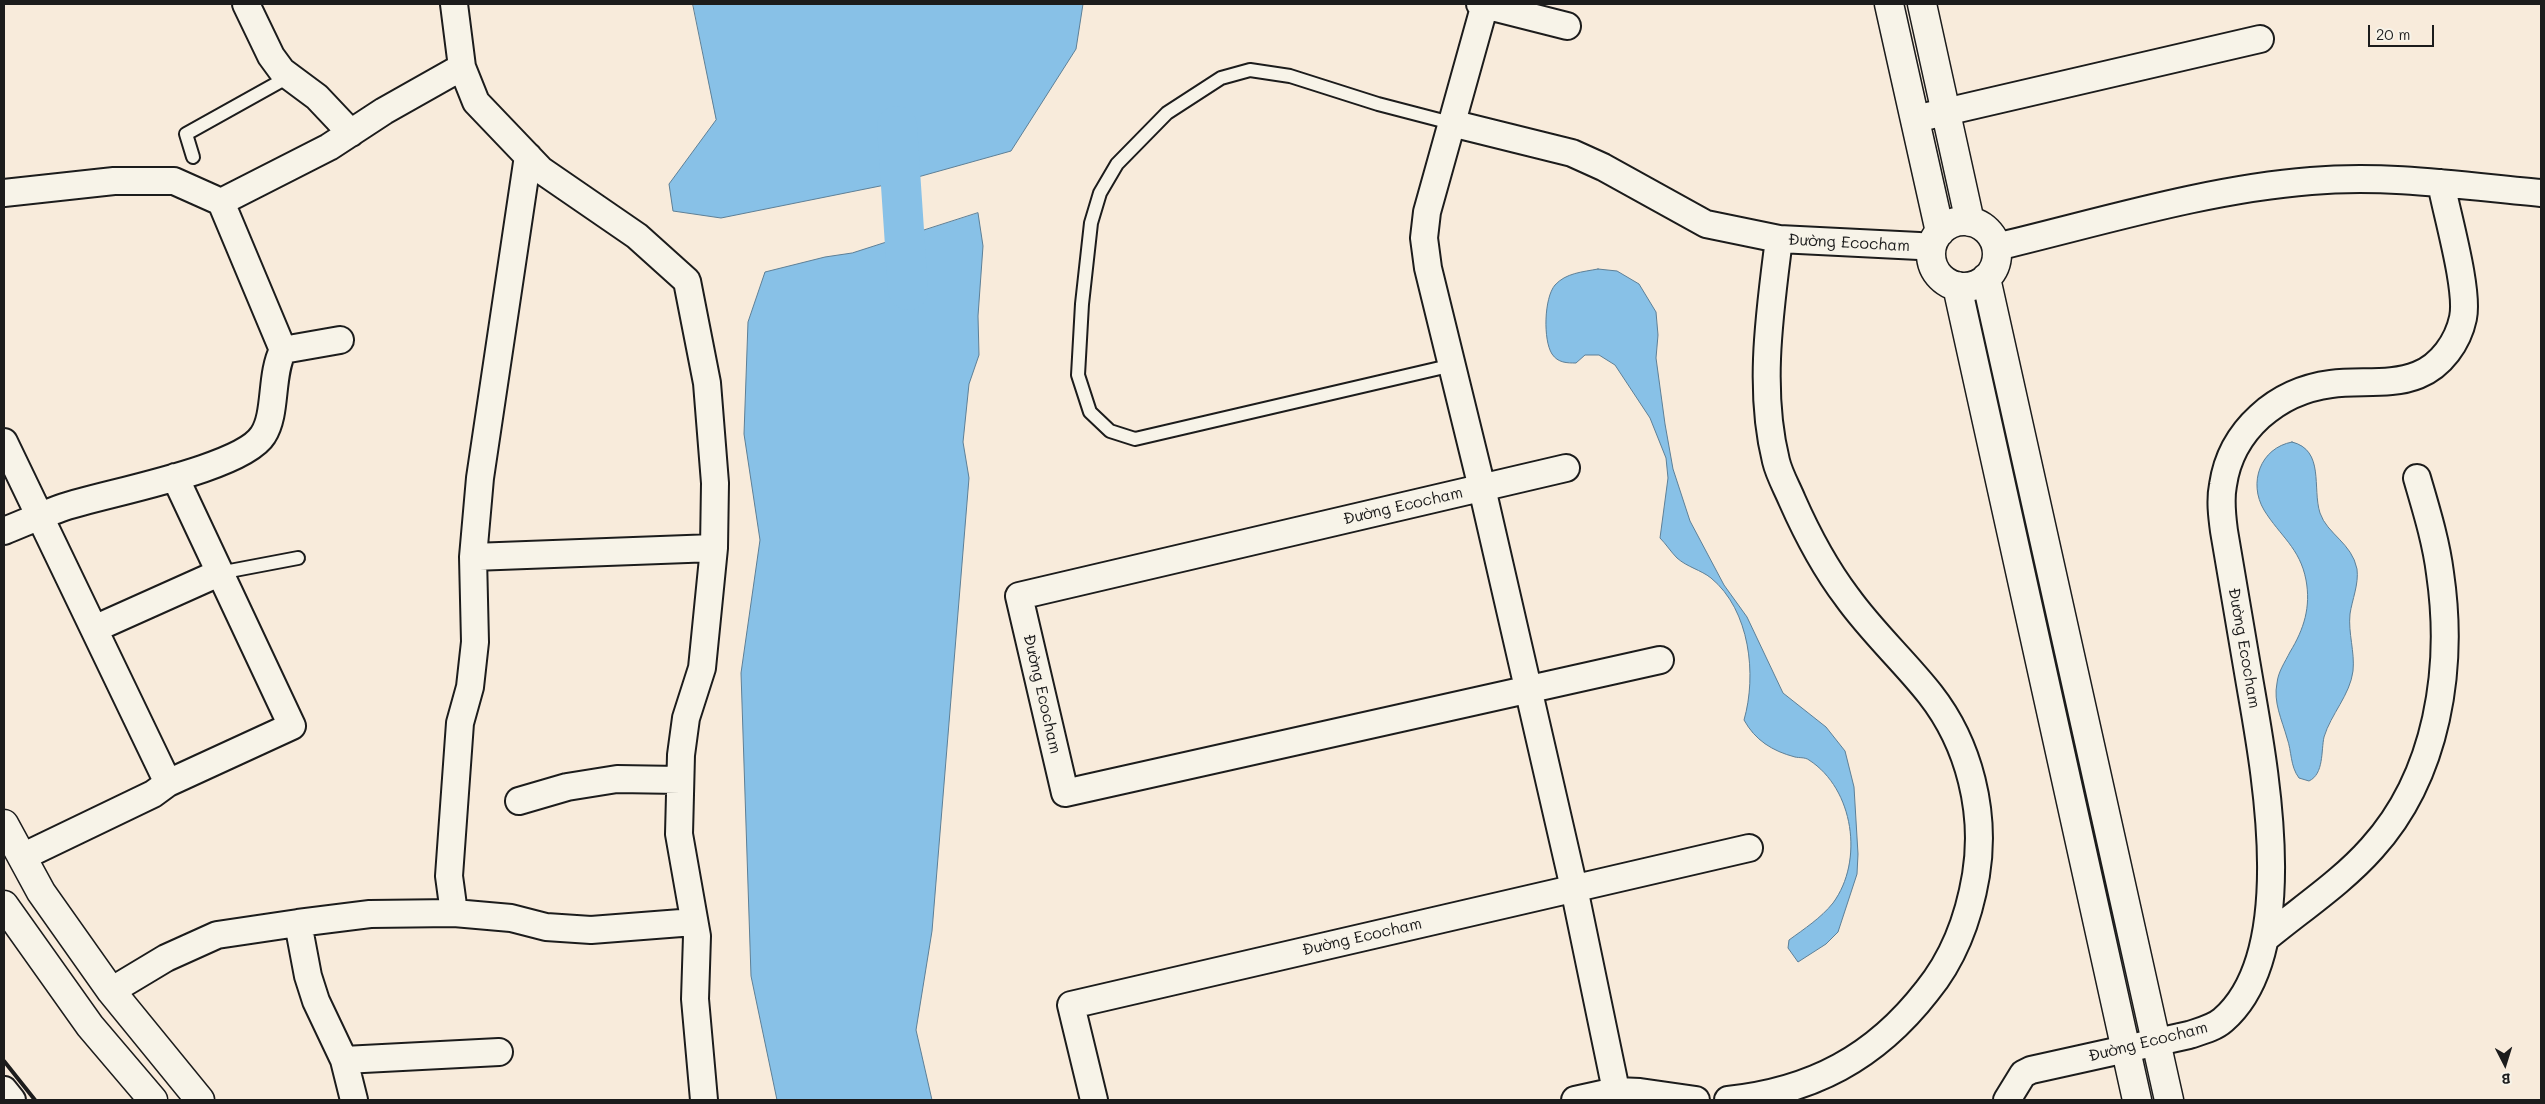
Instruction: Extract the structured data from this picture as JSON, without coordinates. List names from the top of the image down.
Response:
{
  "streets": {
    "street": ["Đường Ecocham"]
  },
  "scale_bar": "20 m",
  "north": "bottom"
}
